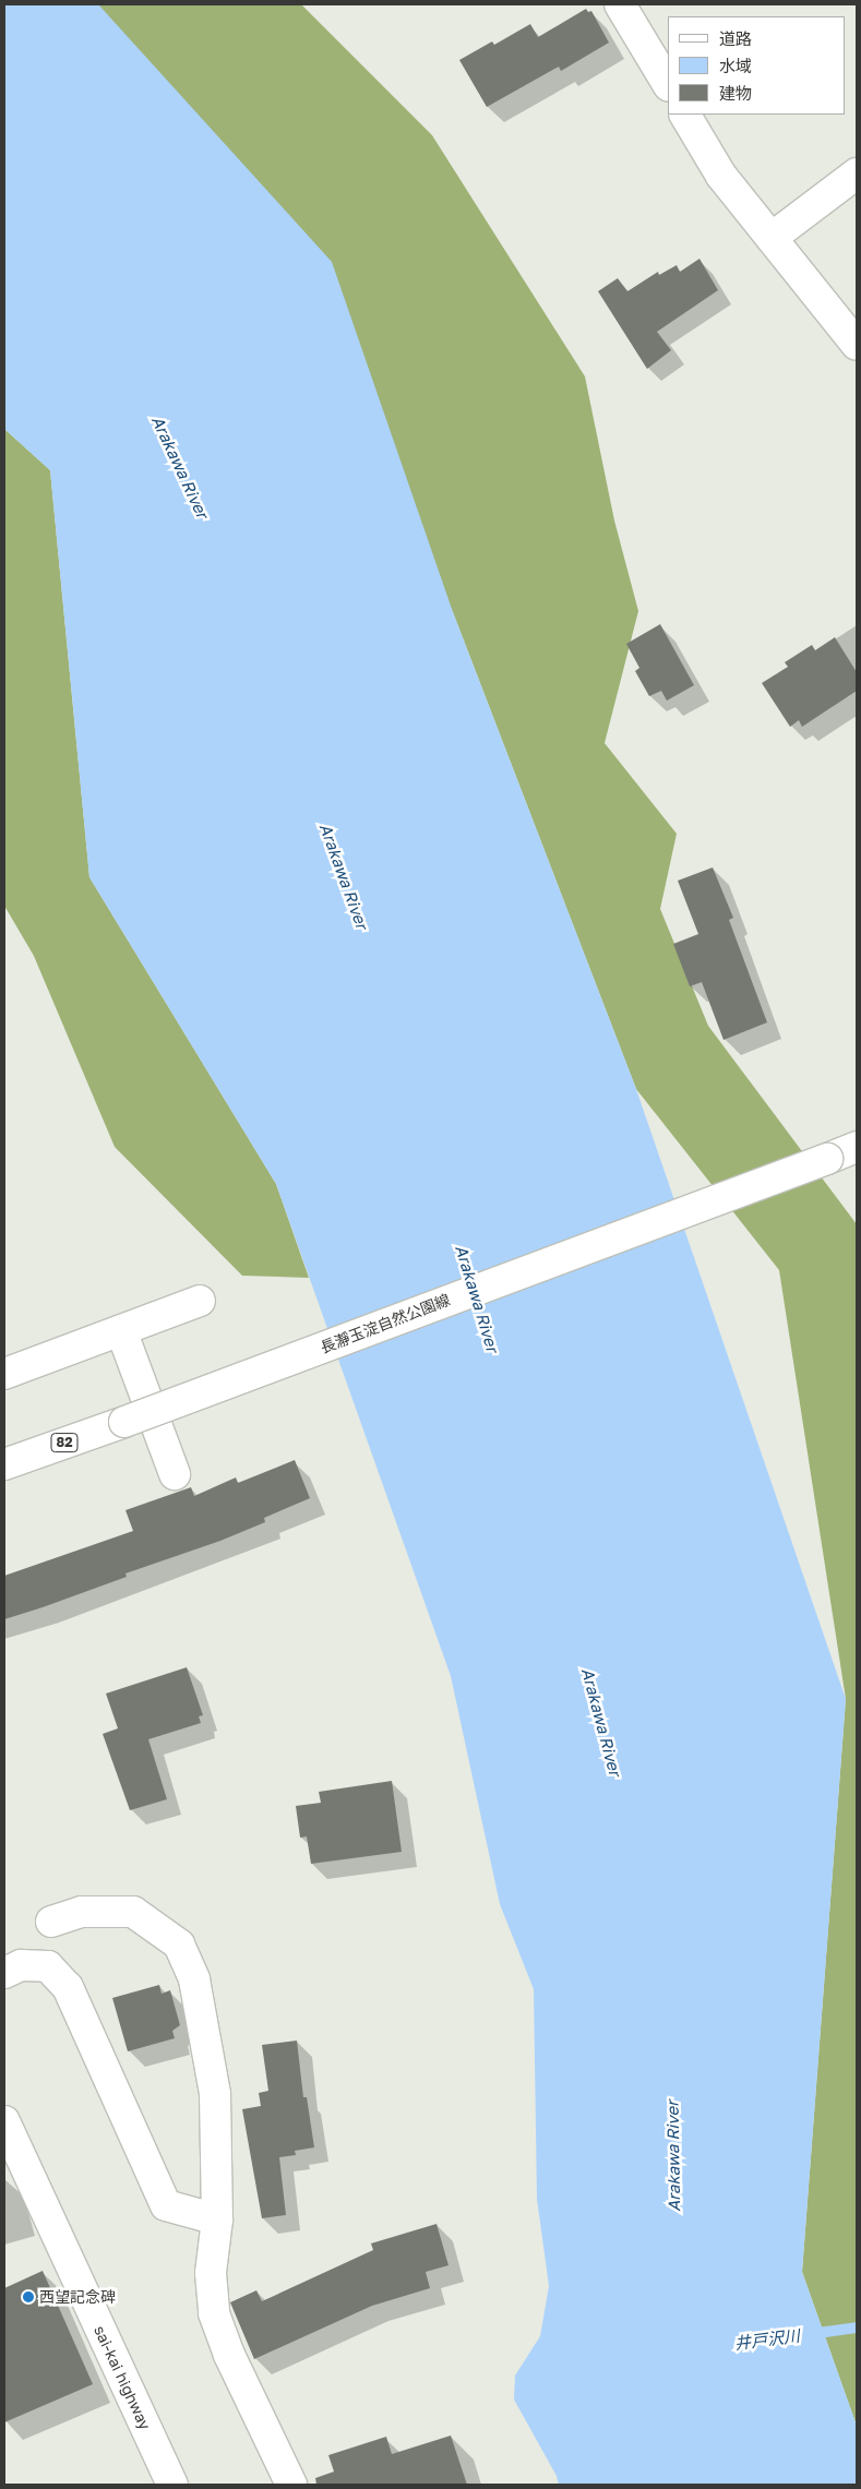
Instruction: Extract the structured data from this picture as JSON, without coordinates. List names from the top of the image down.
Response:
{
  "streets": {
    "main road": ["長瀞玉淀自然公園線", "82", "sai-kai highway"]
  },
  "water": ["Arakawa River", "井戸沢川"],
  "places": ["西望記念碑"],
  "legend": ["道路", "水域", "建物"]
}
